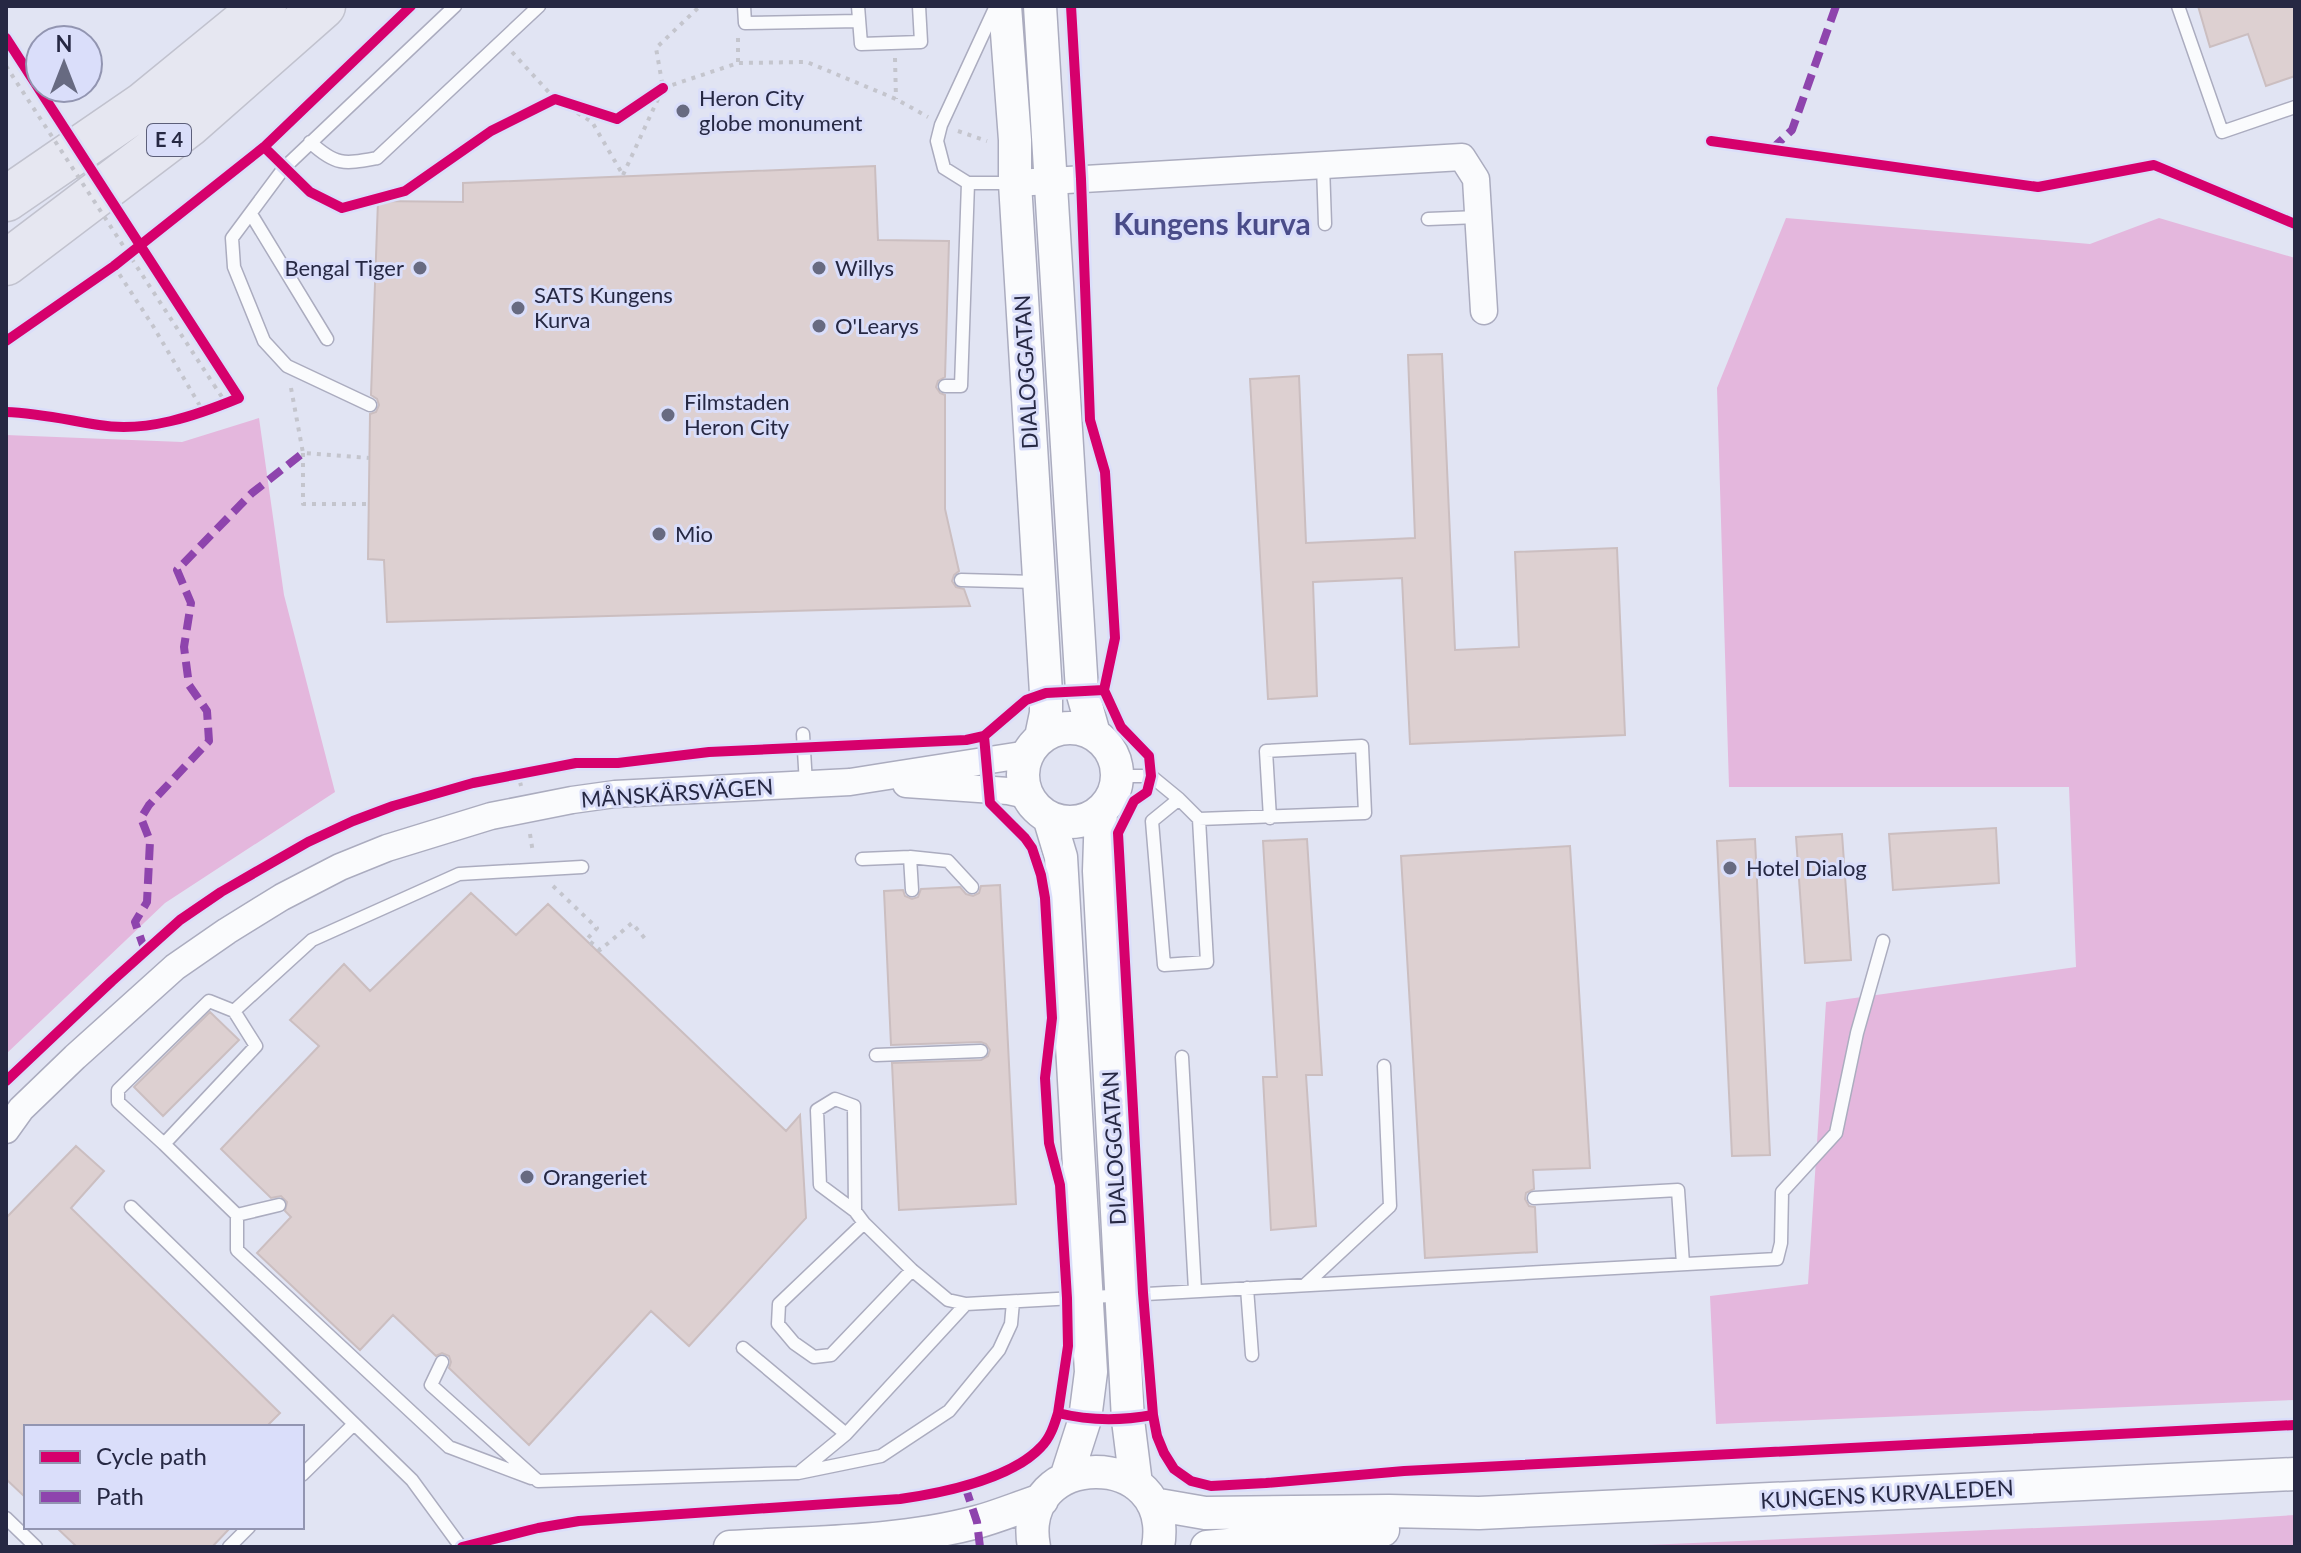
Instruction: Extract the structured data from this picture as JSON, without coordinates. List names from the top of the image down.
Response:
{
  "streets": {
    "highway": ["E 4"],
    "street": ["DIALOGGATAN", "MÅNSKÄRSVÄGEN", "KUNGENS KURVALEDEN"]
  },
  "crossings": [
    ["DIALOGGATAN", "MÅNSKÄRSVÄGEN"],
    ["DIALOGGATAN", "KUNGENS KURVALEDEN"]
  ],
  "districts": ["Kungens kurva"],
  "places": [
    "Heron City globe monument",
    "Bengal Tiger",
    "Willys",
    "SATS Kungens Kurva",
    "O'Learys",
    "Filmstaden Heron City",
    "Mio",
    "Hotel Dialog",
    "Orangeriet"
  ],
  "legend": ["Cycle path", "Path"],
  "north": "top"
}
